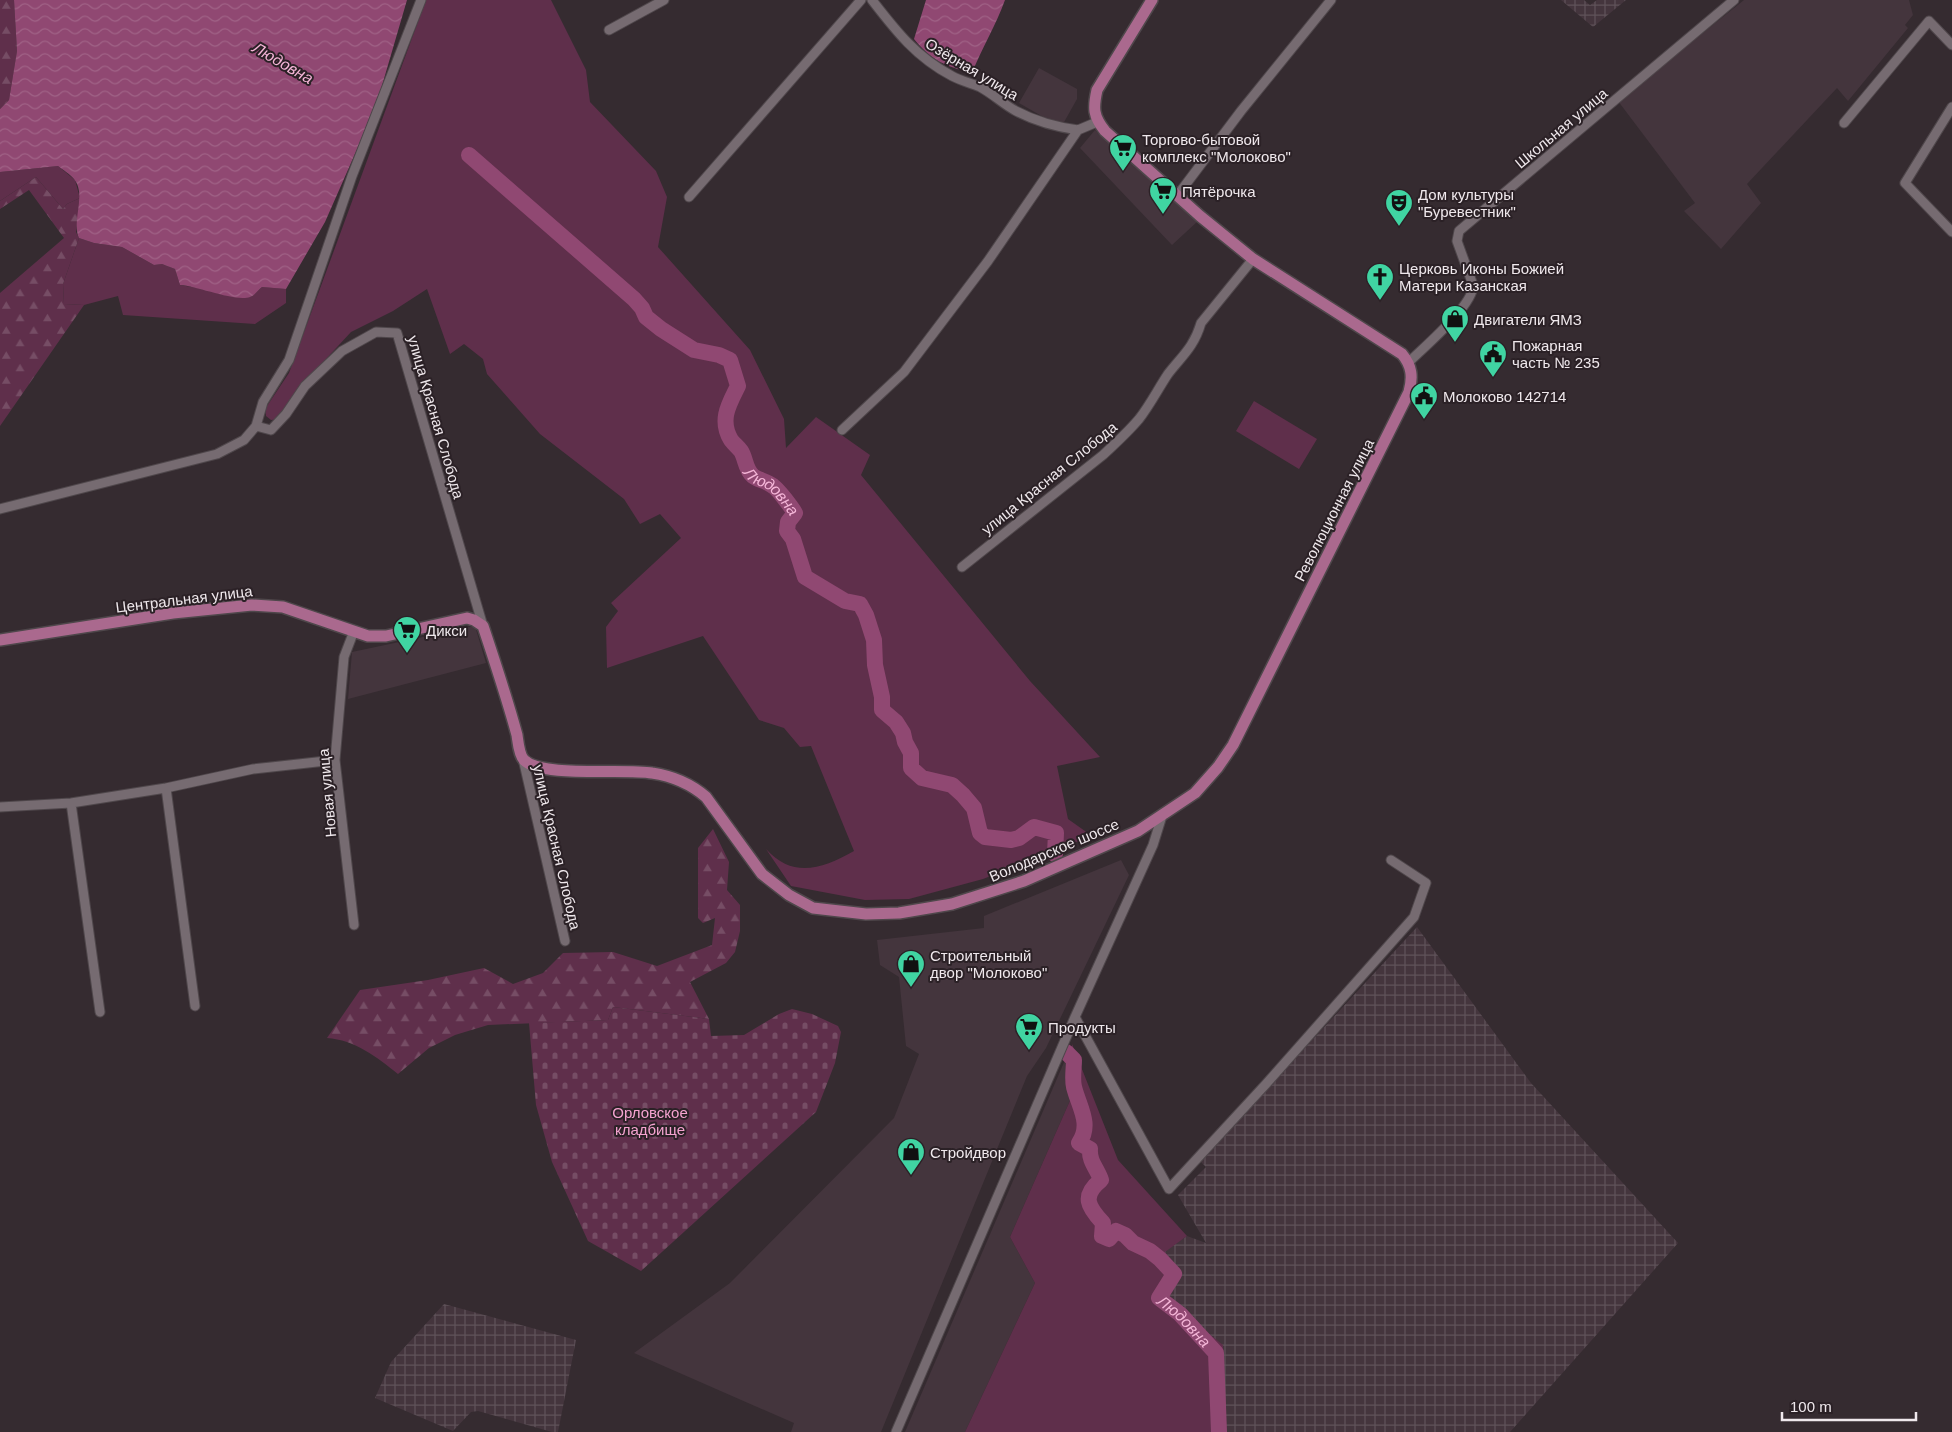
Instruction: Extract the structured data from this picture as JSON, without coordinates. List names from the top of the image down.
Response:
{
  "streets": {
    "main road": ["Революционная улица", "Центральная улица", "Володарское шоссе"],
    "street": [
      "Озёрная улица",
      "Школьная улица",
      "улица Красная Слобода",
      "Новая улица"
    ]
  },
  "crossings": [
    ["Школьная улица", "Революционная улица"],
    ["улица Красная Слобода", "Центральная улица"],
    ["улица Красная Слобода", "Володарское шоссе"],
    ["Революционная улица", "Володарское шоссе"],
    ["Центральная улица", "Новая улица"]
  ],
  "water": ["Людовна"],
  "parks": ["Орловское кладбище"],
  "places": {
    "supermarket": [
      "Торгово-бытовой комплекс \"Молоково\"",
      "Пятёрочка",
      "Дикси",
      "Продукты"
    ],
    "theatre": ["Дом культуры \"Буревестник\""],
    "church": ["Церковь Иконы Божией Матери Казанская"],
    "shop": ["Двигатели ЯМЗ", "Строительный двор \"Молоково\"", "Стройдвор"],
    "public building": ["Пожарная часть № 235", "Молоково 142714"]
  },
  "scale_bar": "100 m"
}
